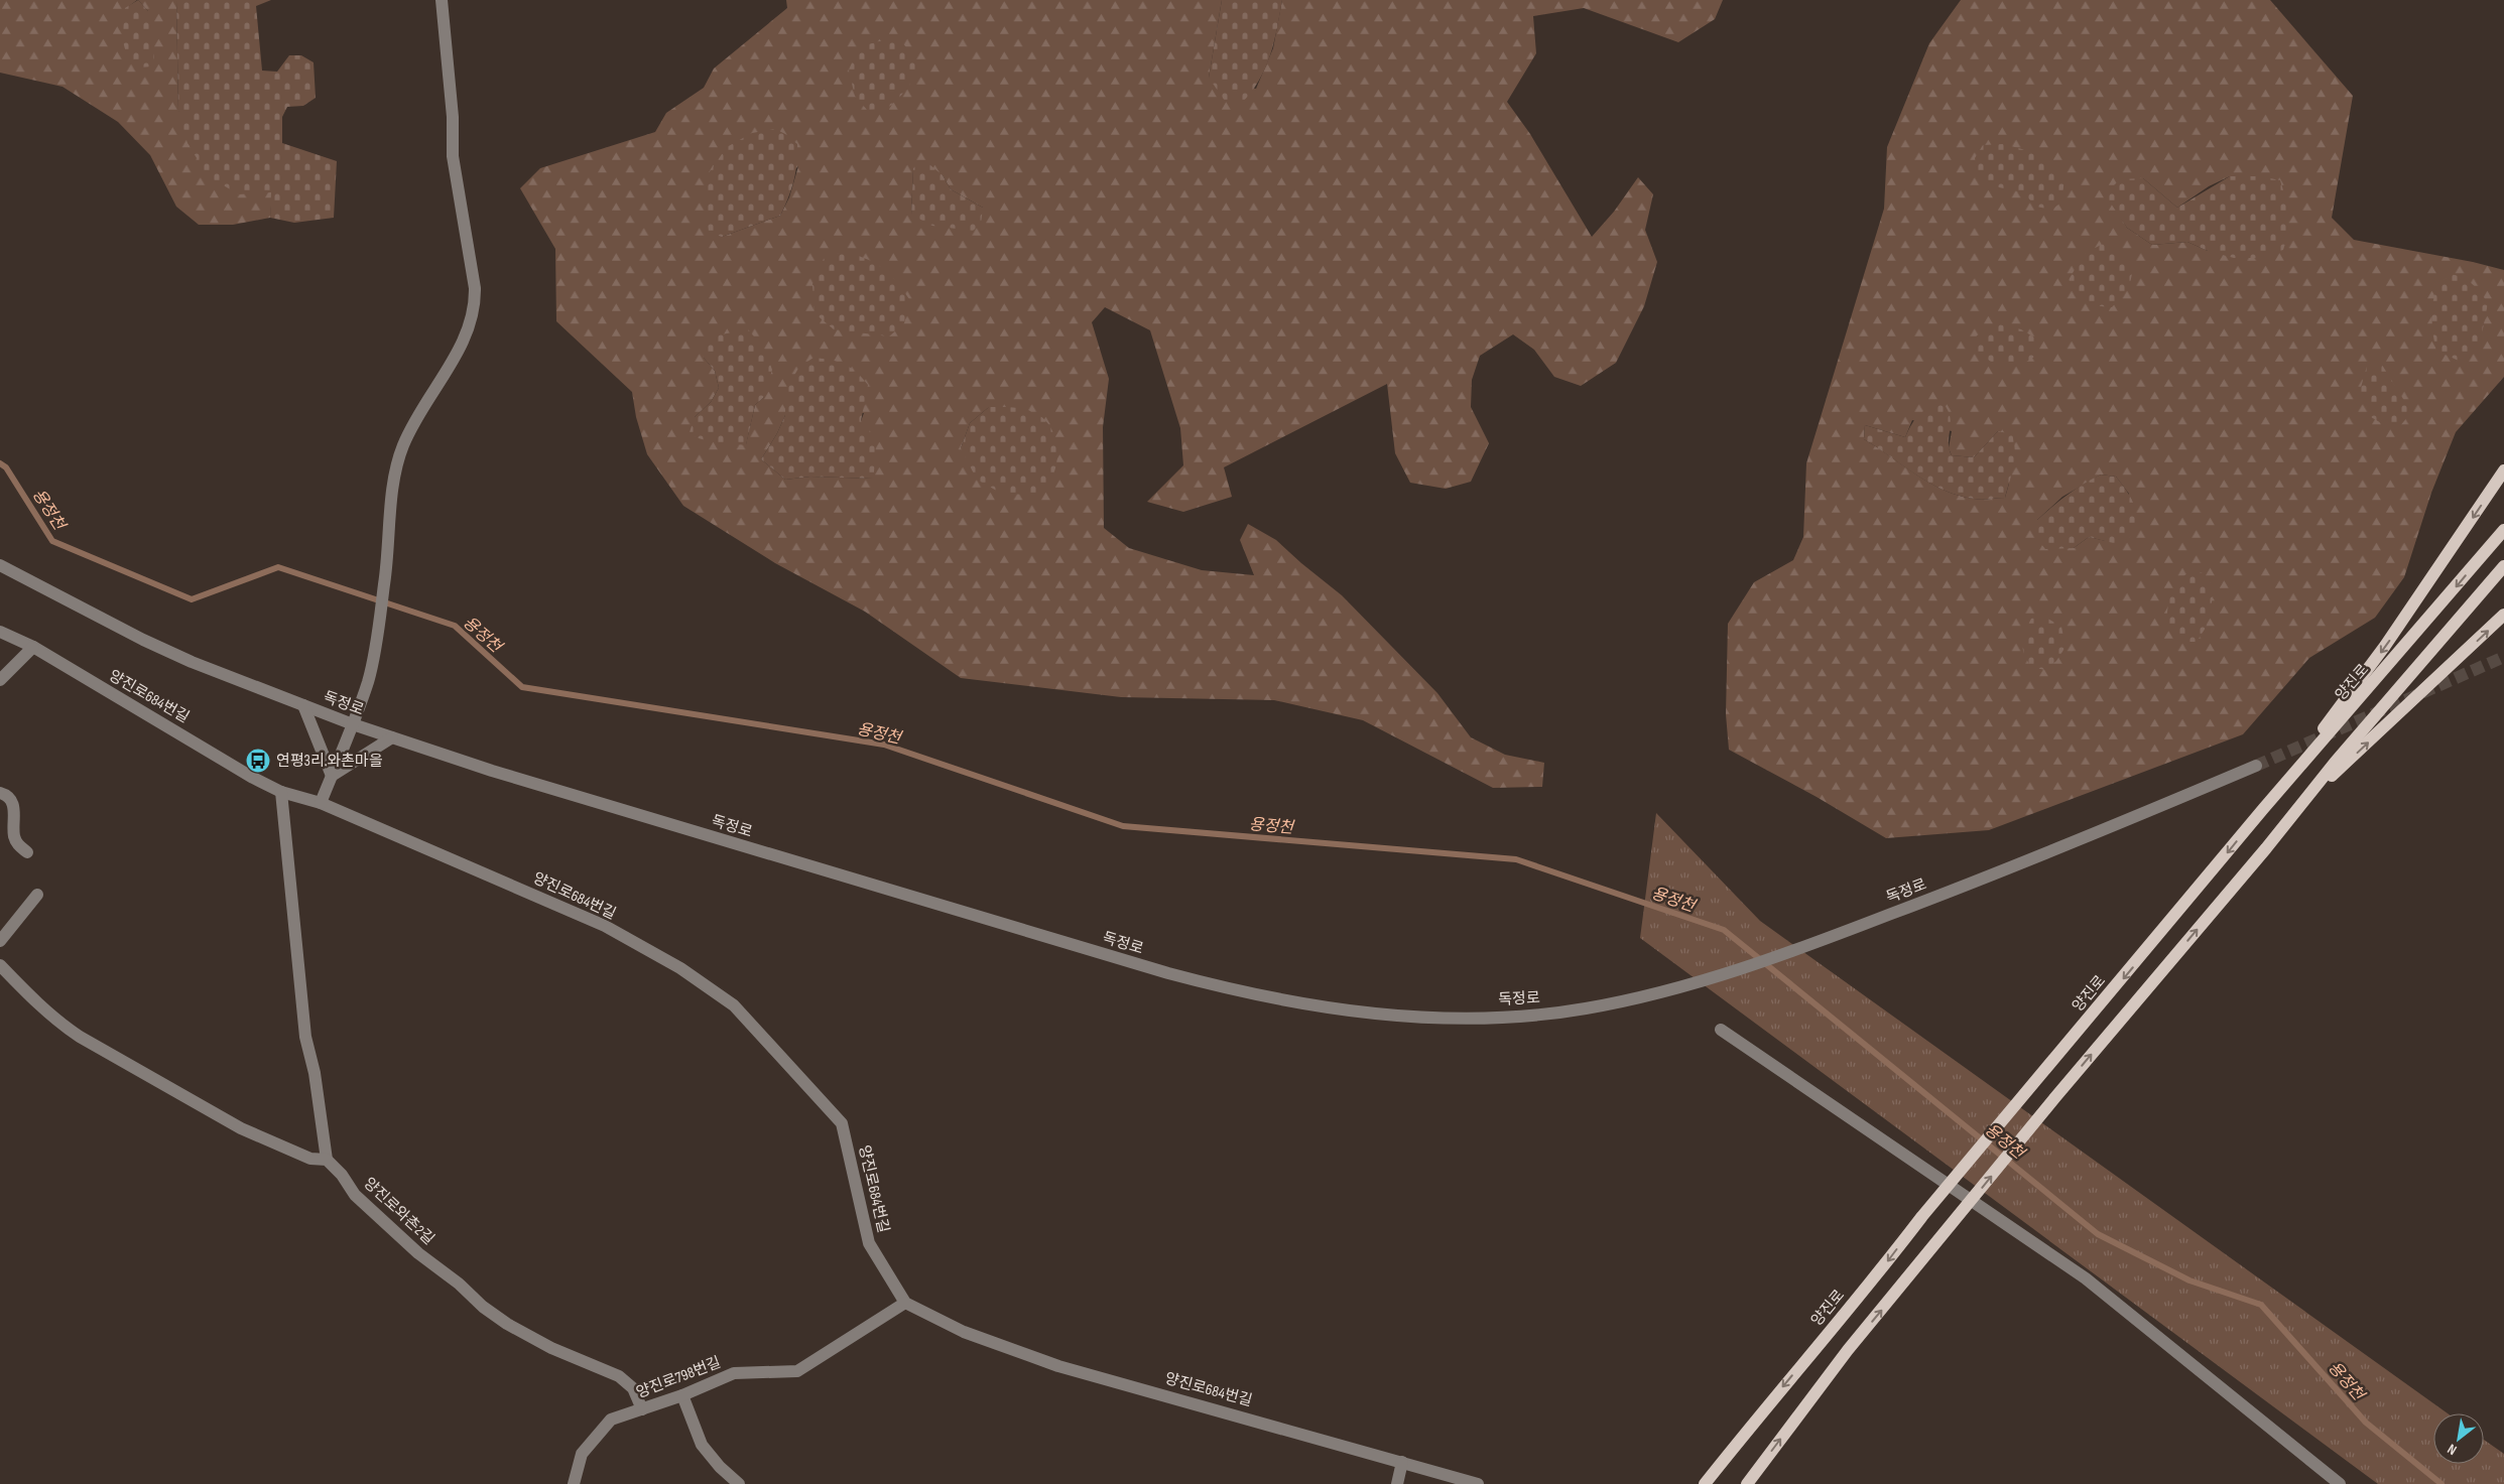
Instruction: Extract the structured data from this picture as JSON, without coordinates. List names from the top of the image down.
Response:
{
  "streets": {
    "main road": ["양진로"],
    "street": [
      "양진로684번길",
      "독정로",
      "양진로와촌2길",
      "양진로798번길"
    ]
  },
  "crossings": [
    ["양진로684번길", "양진로798번길"],
    ["양진로와촌2길", "양진로798번길"]
  ],
  "water": ["용정천"],
  "places": {
    "bus stop": ["연평3리.와촌마을"]
  },
  "north": "bottom left"
}
